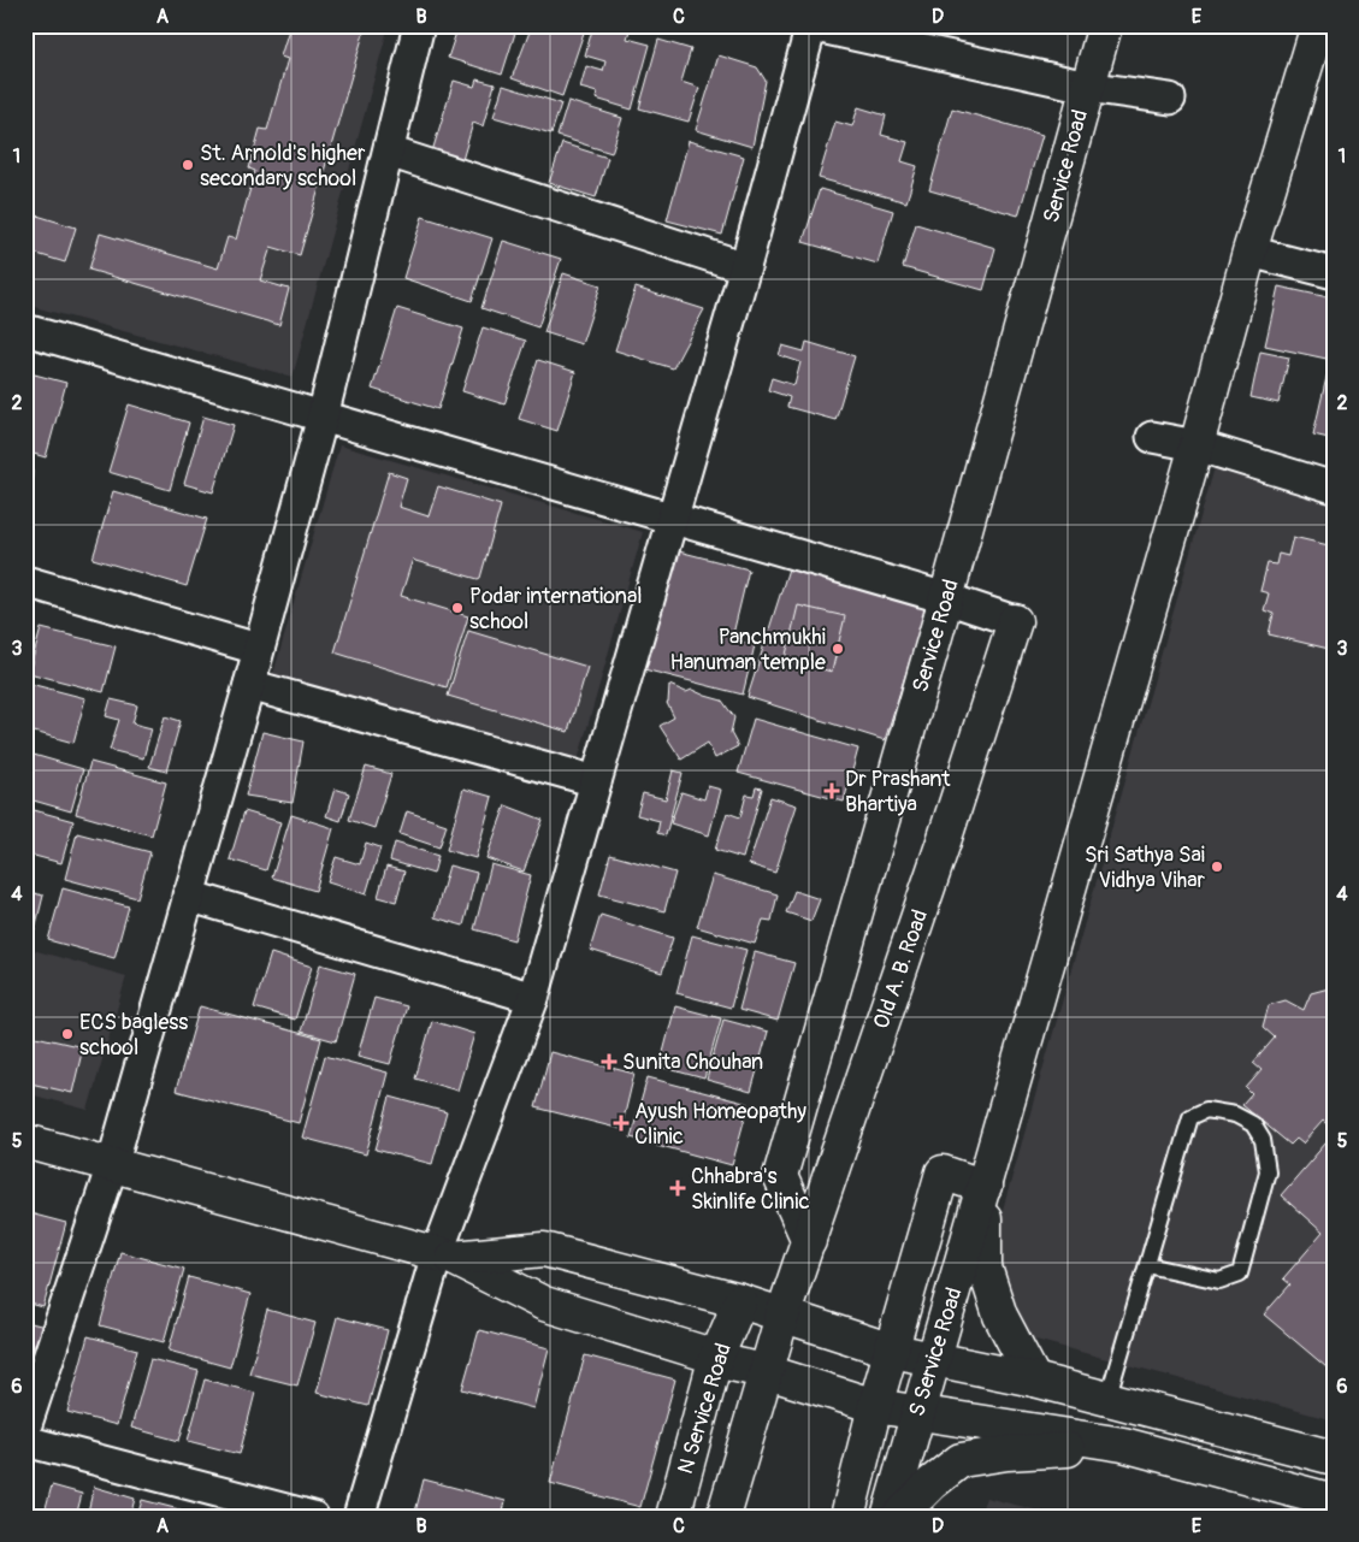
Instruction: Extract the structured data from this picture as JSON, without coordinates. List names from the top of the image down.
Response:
{
  "streets": {
    "street": [
      "Service Road",
      "Old A. B. Road",
      "S Service Road",
      "N Service Road"
    ]
  },
  "crossings": [
    ["Service Road", "Old A. B. Road"]
  ],
  "places": {
    "other": [
      "St. Arnold's higher secondary school",
      "Podar international school",
      "Panchmukhi Hanuman temple",
      "Sri Sathya Sai Vidhya Vihar",
      "ECS bagless school"
    ],
    "health": [
      "Dr Prashant Bhartiya",
      "Sunita Chouhan",
      "Ayush Homeopathy Clinic",
      "Chhabra's Skinlife Clinic"
    ]
  },
  "grid": {
    "columns": [
      "A",
      "B",
      "C",
      "D",
      "E"
    ],
    "rows": [
      "1",
      "2",
      "3",
      "4",
      "5",
      "6"
    ]
  }
}
